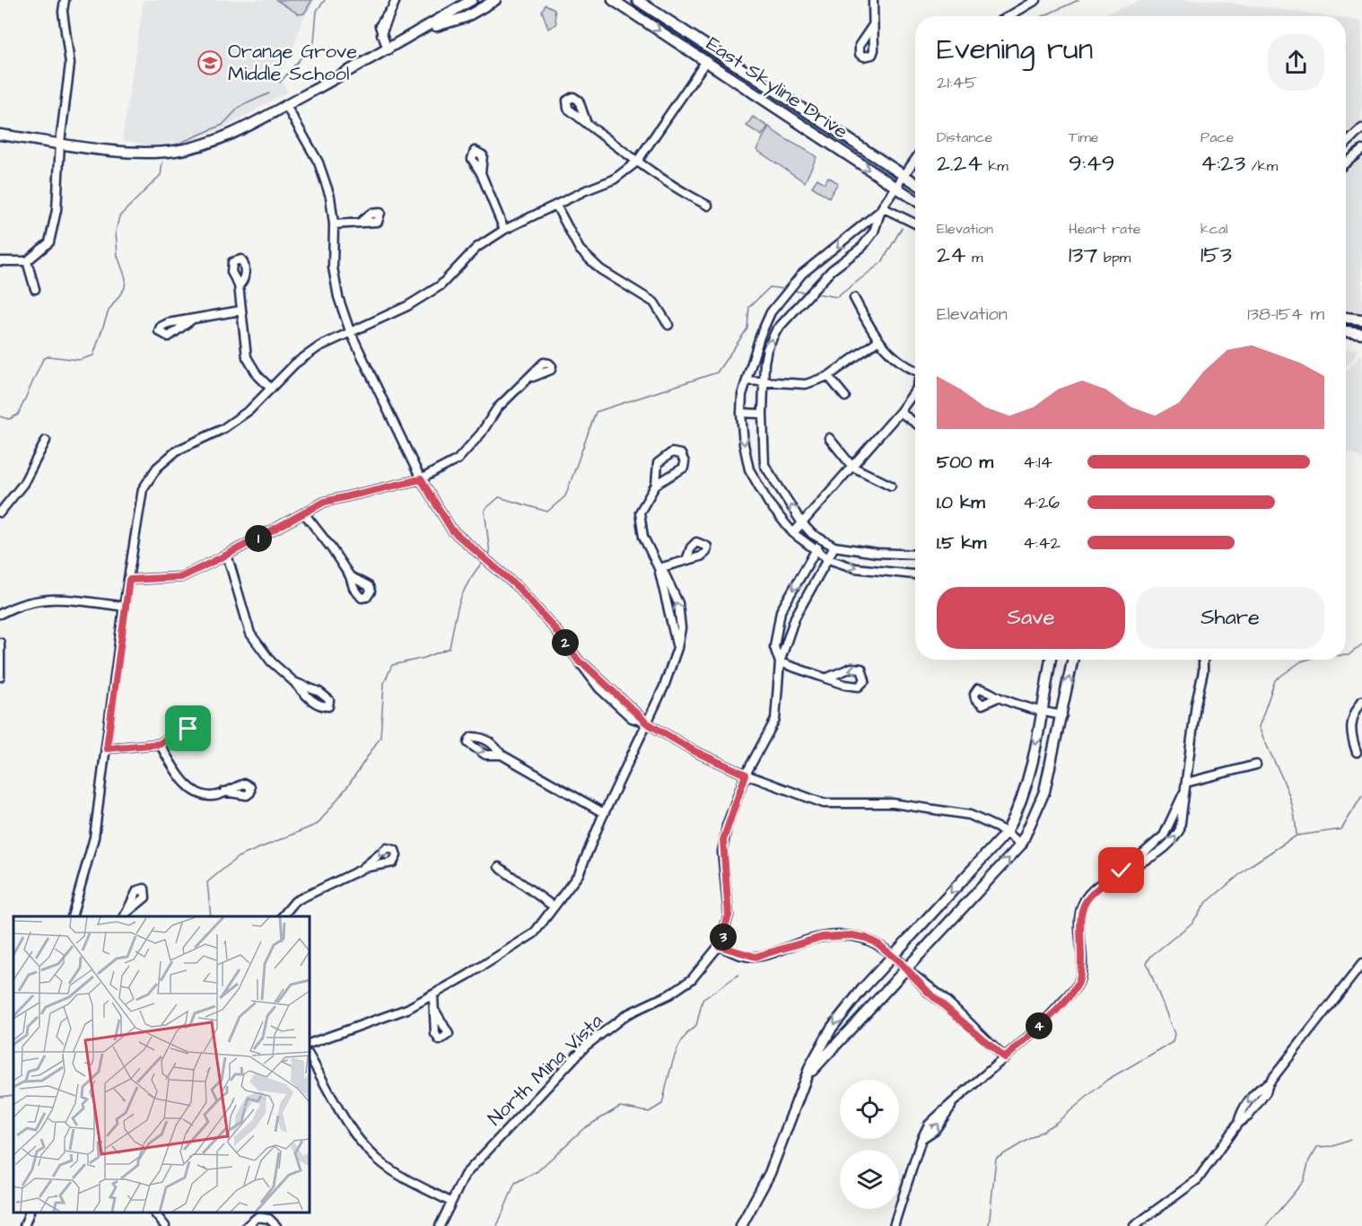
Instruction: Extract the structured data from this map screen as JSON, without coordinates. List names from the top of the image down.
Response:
{
  "streets": {
    "main road": ["East Skyline Drive"],
    "street": ["North Mina Vista"]
  },
  "places": {
    "school or university": ["Orange Grove Middle School"]
  },
  "page": {
    "heading": ["Evening run", "21:45"],
    "stats": [
      ["Distance", "2.24 km"],
      ["Time", "9:49"],
      ["Pace", "4:23 /km"],
      ["Elevation", "24 m"],
      ["Heart rate", "137 bpm"],
      ["kcal", "153"]
    ],
    "chart": ["Elevation", "138–154 m"],
    "list": [
      {
        "name": "500 m",
        "note": "4:14"
      },
      {
        "name": "1.0 km",
        "note": "4:26"
      },
      {
        "name": "1.5 km",
        "note": "4:42"
      }
    ],
    "pins": [
      "1",
      "2",
      "3",
      "4"
    ],
    "buttons": ["Save", "Share"]
  }
}
